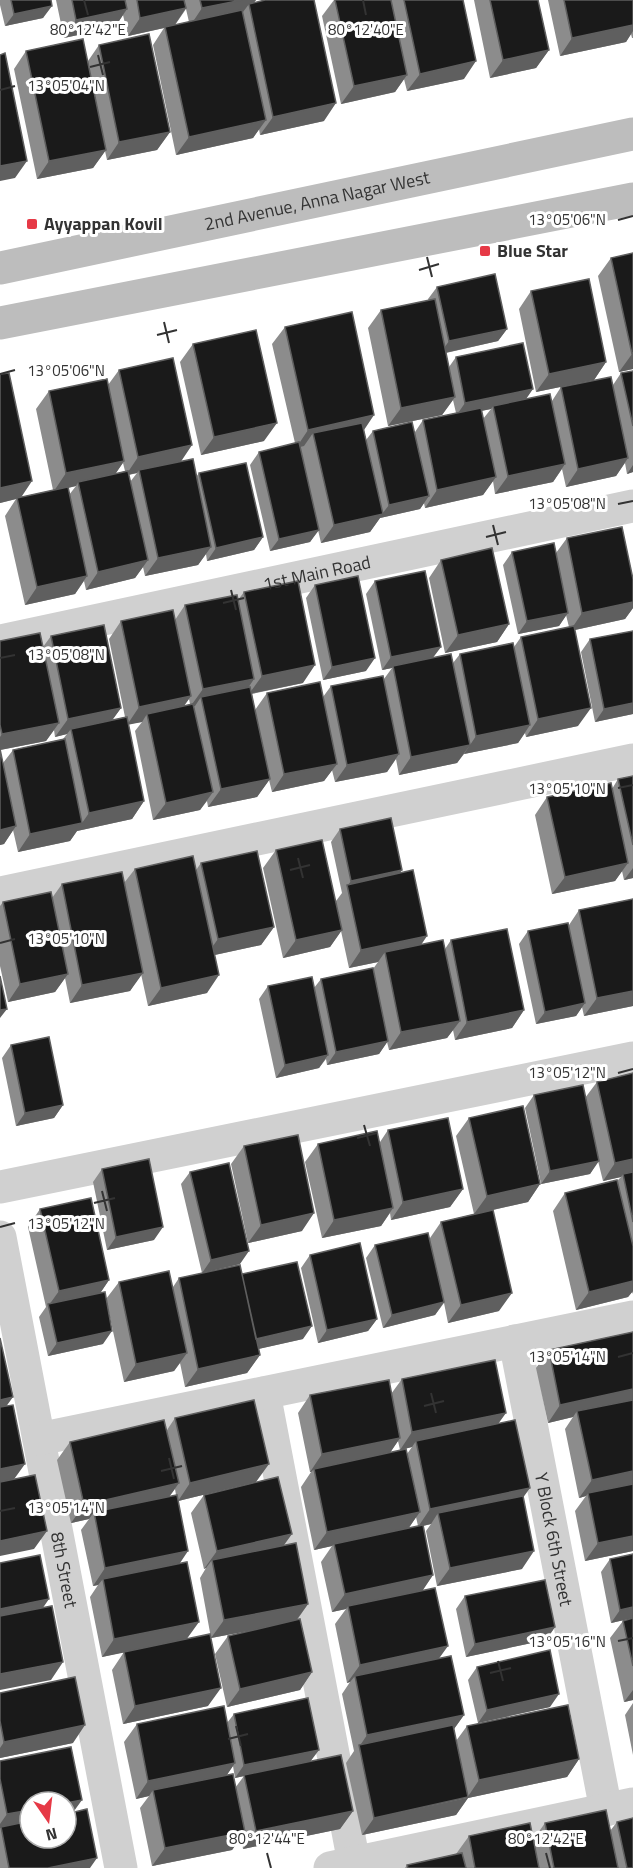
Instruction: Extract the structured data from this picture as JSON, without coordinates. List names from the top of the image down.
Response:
{
  "streets": {
    "main road": ["2nd Avenue, Anna Nagar West"],
    "street": ["1st Main Road", "Y Block 6th Street", "8th Street"]
  },
  "places": {
    "transit": ["Ayyappan Kovil", "Blue Star"]
  },
  "north": "bottom",
  "coordinates": [
    "80°12'42\"E",
    "80°12'40\"E",
    "13°05'04\"N",
    "13°05'06\"N",
    "13°05'08\"N",
    "13°05'10\"N",
    "13°05'12\"N",
    "13°05'14\"N",
    "13°05'16\"N",
    "80°12'44\"E"
  ]
}
